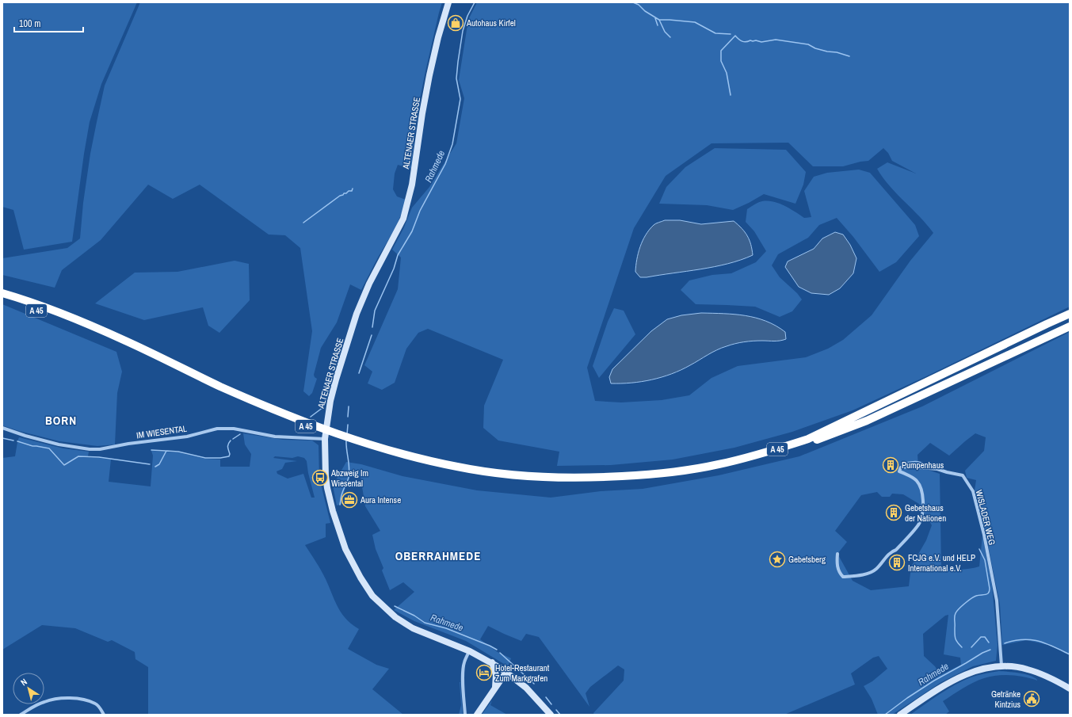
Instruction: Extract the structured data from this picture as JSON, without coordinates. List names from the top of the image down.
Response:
{
  "streets": {
    "highway": ["A 45"],
    "main road": ["ALTENAER STRASSE"],
    "street": ["IM WIESENTAL", "WISLADER WEG"]
  },
  "crossings": [
    ["ALTENAER STRASSE", "IM WIESENTAL"]
  ],
  "districts": ["BORN", "OBERRAHMEDE"],
  "water": ["Rahmede"],
  "places": {
    "shop": ["Autohaus Kirfel"],
    "building": ["Pumpenhaus", "Gebetshaus der Nationen", "FCJG e.V. und HELP International e.V."],
    "bus stop": ["Abzweig Im Wiesental"],
    "office": ["Aura Intense"],
    "place": ["Gebetsberg"],
    "hotel": ["Hotel-Restaurant Zum Markgrafen"],
    "public building": ["Getränke Kintzius"]
  },
  "scale_bar": "100 m",
  "north": "top left"
}
